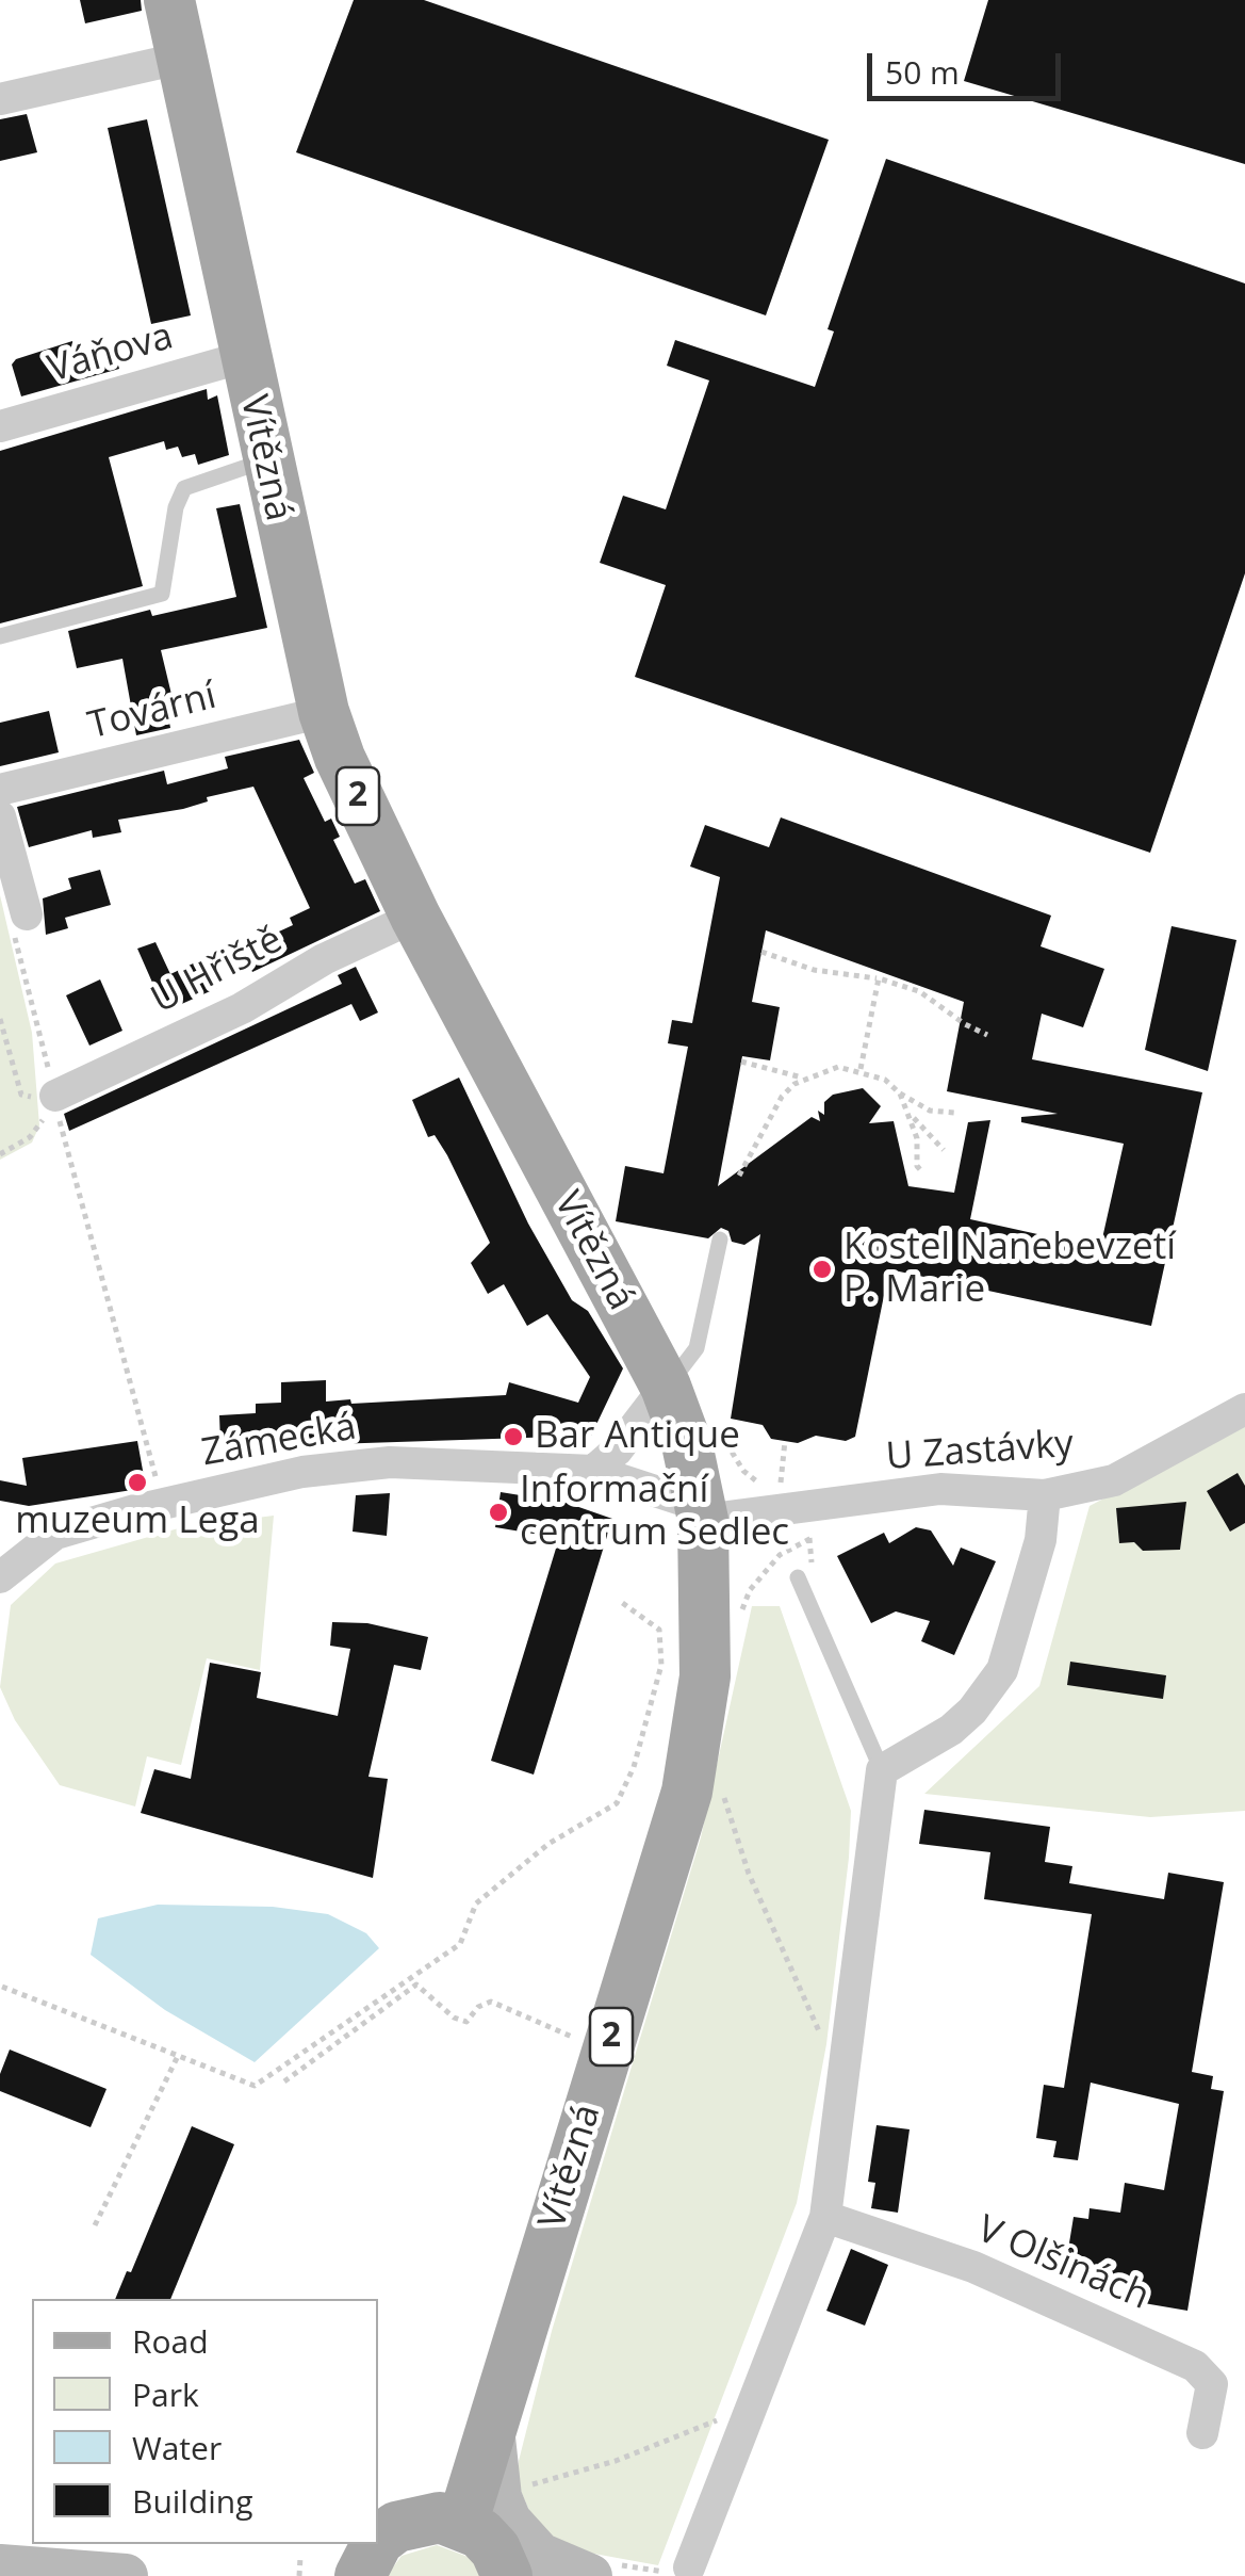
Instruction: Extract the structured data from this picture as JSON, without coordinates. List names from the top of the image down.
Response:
{
  "streets": {
    "main road": ["Vítězná", "2"],
    "street": [
      "Váňova",
      "Tovární",
      "U Hřiště",
      "Zámecká",
      "U Zastávky",
      "V Olšinách"
    ]
  },
  "crossings": [
    ["Váňova", "Vítězná"],
    ["Vítězná", "Tovární"],
    ["Vítězná", "U Hřiště"],
    ["Vítězná", "Zámecká"],
    ["Vítězná", "U Zastávky"],
    ["Zámecká", "U Zastávky"]
  ],
  "places": [
    "Kostel Nanebevzetí P. Marie",
    "Bar Antique",
    "muzeum Lega",
    "Informační centrum Sedlec"
  ],
  "legend": [
    "Road",
    "Park",
    "Water",
    "Building"
  ],
  "scale_bar": "50 m"
}
